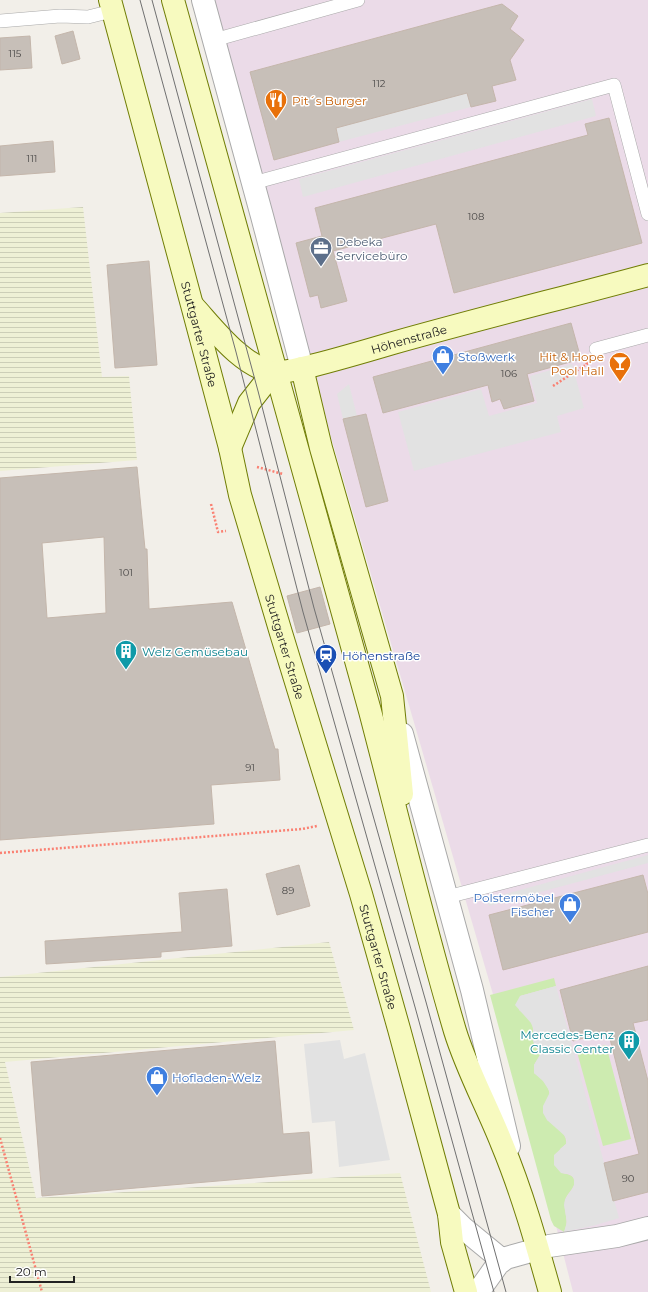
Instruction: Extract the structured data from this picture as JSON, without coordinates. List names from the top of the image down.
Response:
{
  "streets": {
    "main road": ["Stuttgarter Straße", "Höhenstraße"]
  },
  "crossings": [
    ["Stuttgarter Straße", "Höhenstraße"]
  ],
  "places": {
    "restaurant": ["Pit´s Burger"],
    "office": ["Debeka Servicebüro"],
    "shop": ["Stoßwerk", "Polstermöbel Fischer", "Hofladen-Welz"],
    "bar": ["Hit & Hope Pool Hall"],
    "building": ["Welz Gemüsebau", "Mercedes-Benz Classic Center"],
    "station": ["Höhenstraße"]
  },
  "house_numbers": [
    "115",
    "112",
    "111",
    "108",
    "106",
    "101",
    "91",
    "89",
    "90"
  ],
  "scale_bar": "20 m"
}
